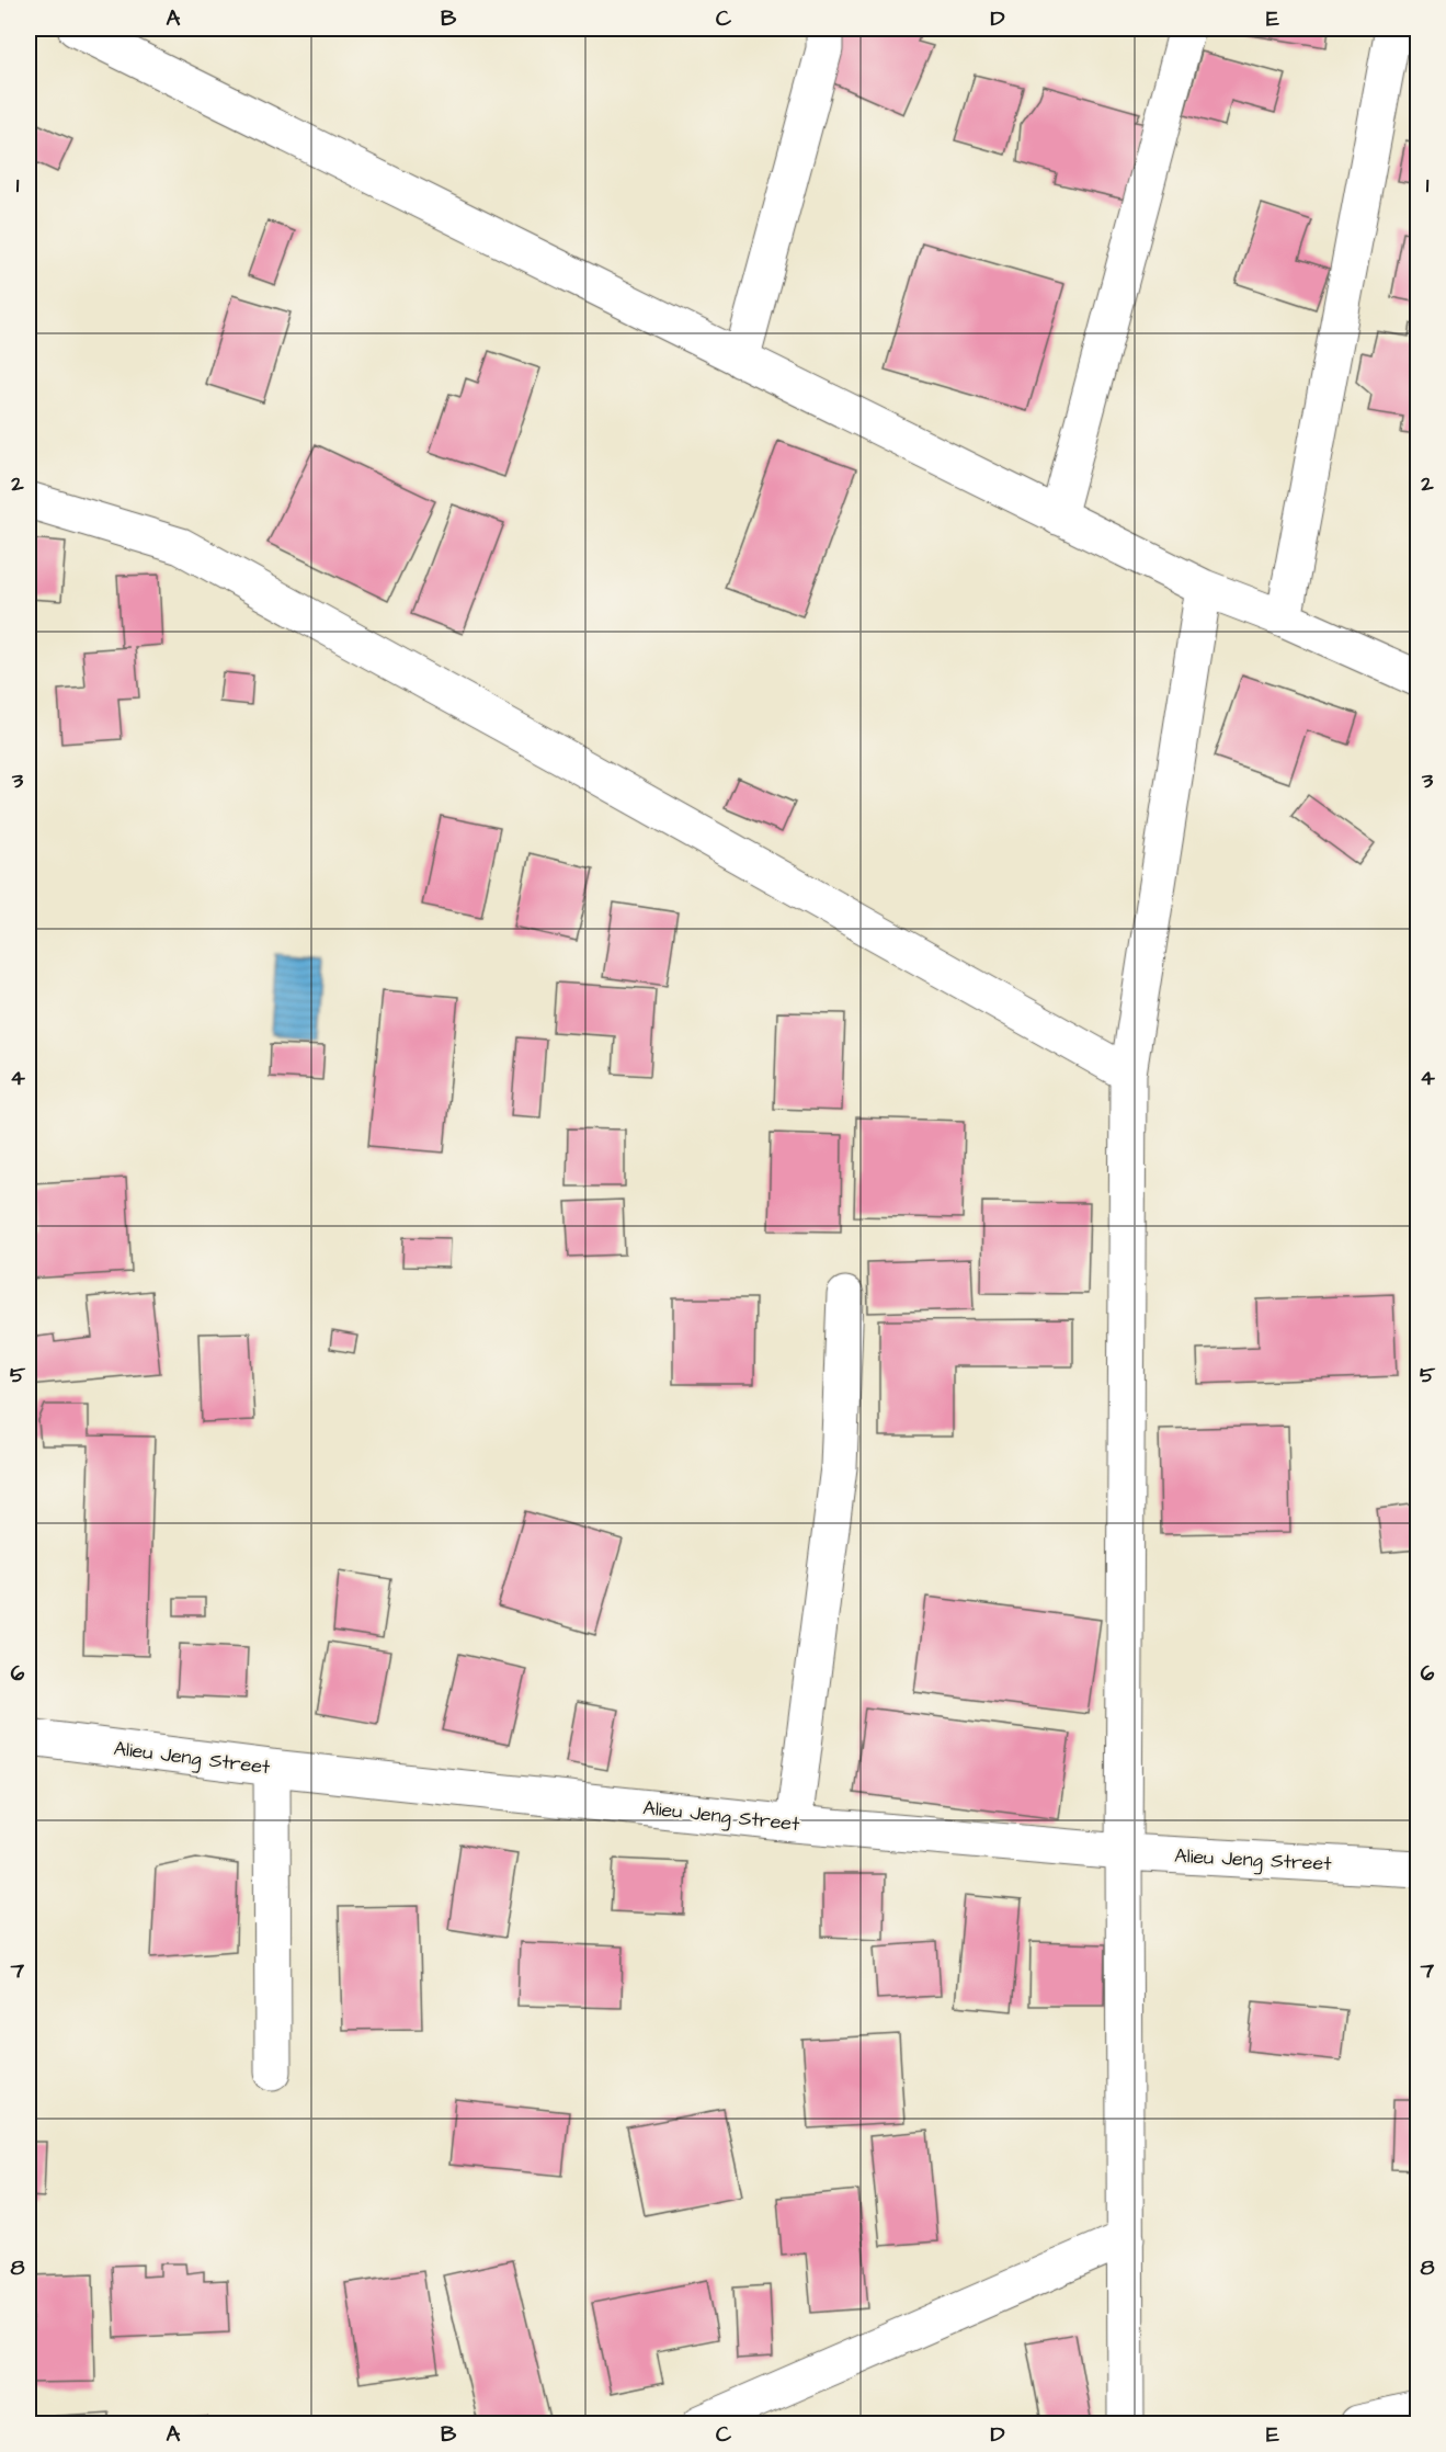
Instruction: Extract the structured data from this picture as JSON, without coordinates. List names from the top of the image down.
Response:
{
  "streets": {
    "street": ["Alieu Jeng Street"]
  },
  "grid": {
    "columns": [
      "A",
      "B",
      "C",
      "D",
      "E"
    ],
    "rows": [
      "1",
      "2",
      "3",
      "4",
      "5",
      "6",
      "7",
      "8"
    ]
  }
}
